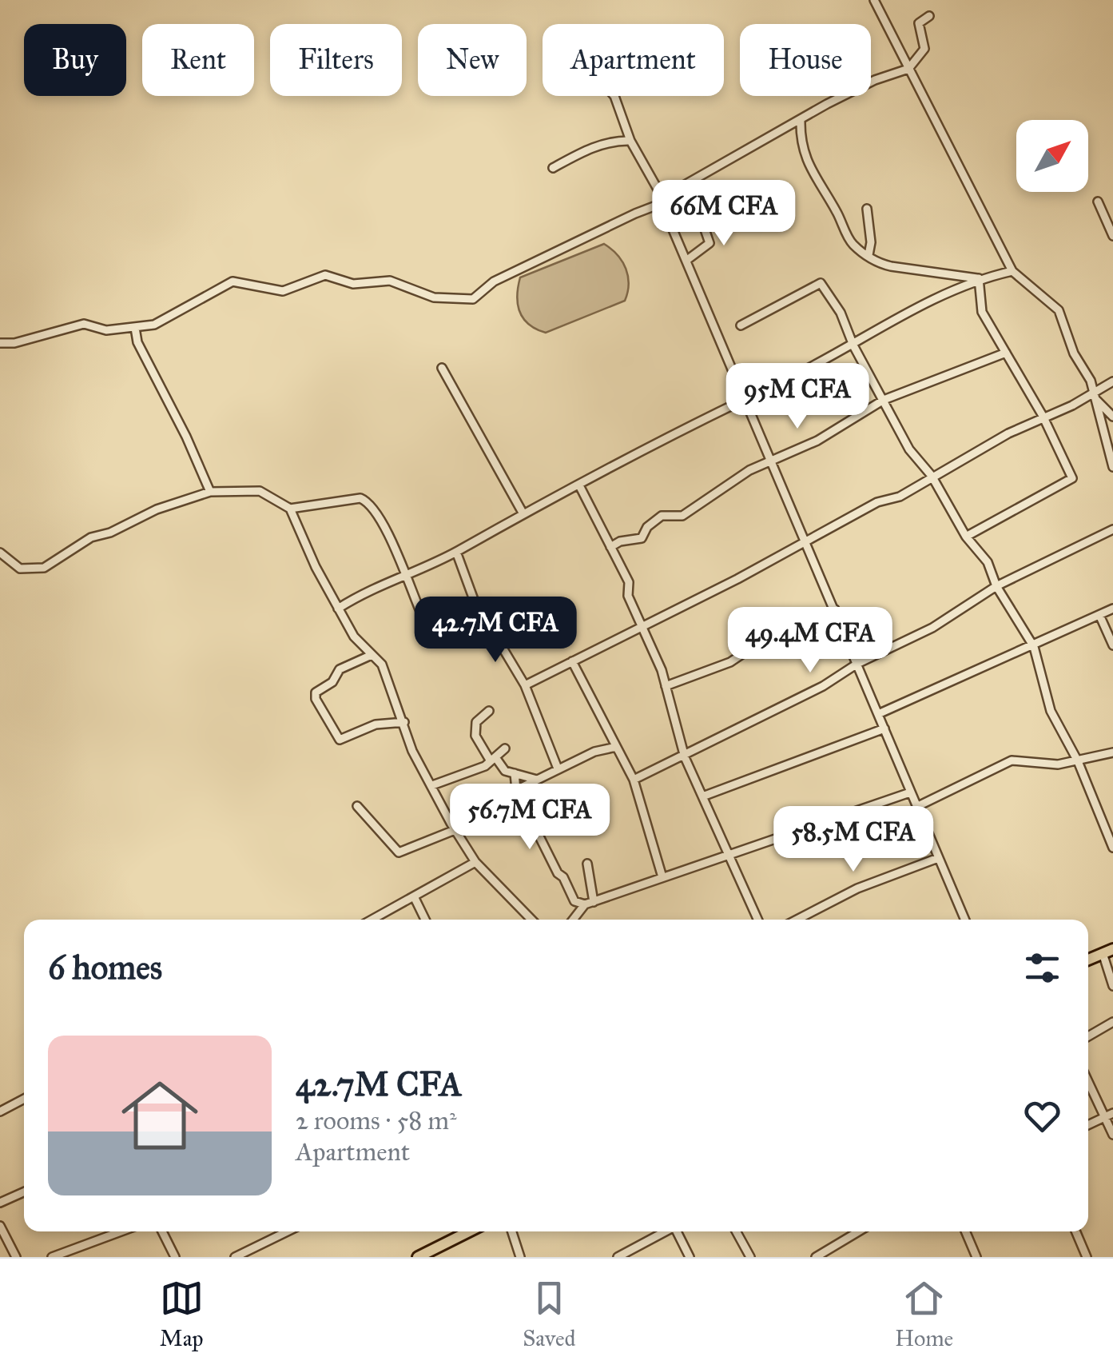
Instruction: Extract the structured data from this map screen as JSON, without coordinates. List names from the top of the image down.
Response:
{
  "north": "top right",
  "page": {
    "chip": [
      "Buy",
      "Rent",
      "Filters",
      "New",
      "Apartment",
      "House"
    ],
    "price": [
      "66M CFA",
      "95M CFA",
      "42.7M CFA",
      "49.4M CFA",
      "56.7M CFA",
      "58.5M CFA"
    ],
    "heading": "6 homes",
    "list": [
      {
        "name": "42.7M CFA",
        "note": "2 rooms · 58 m² · Apartment"
      }
    ],
    "tabs": ["Map", "Saved", "Home"]
  }
}
